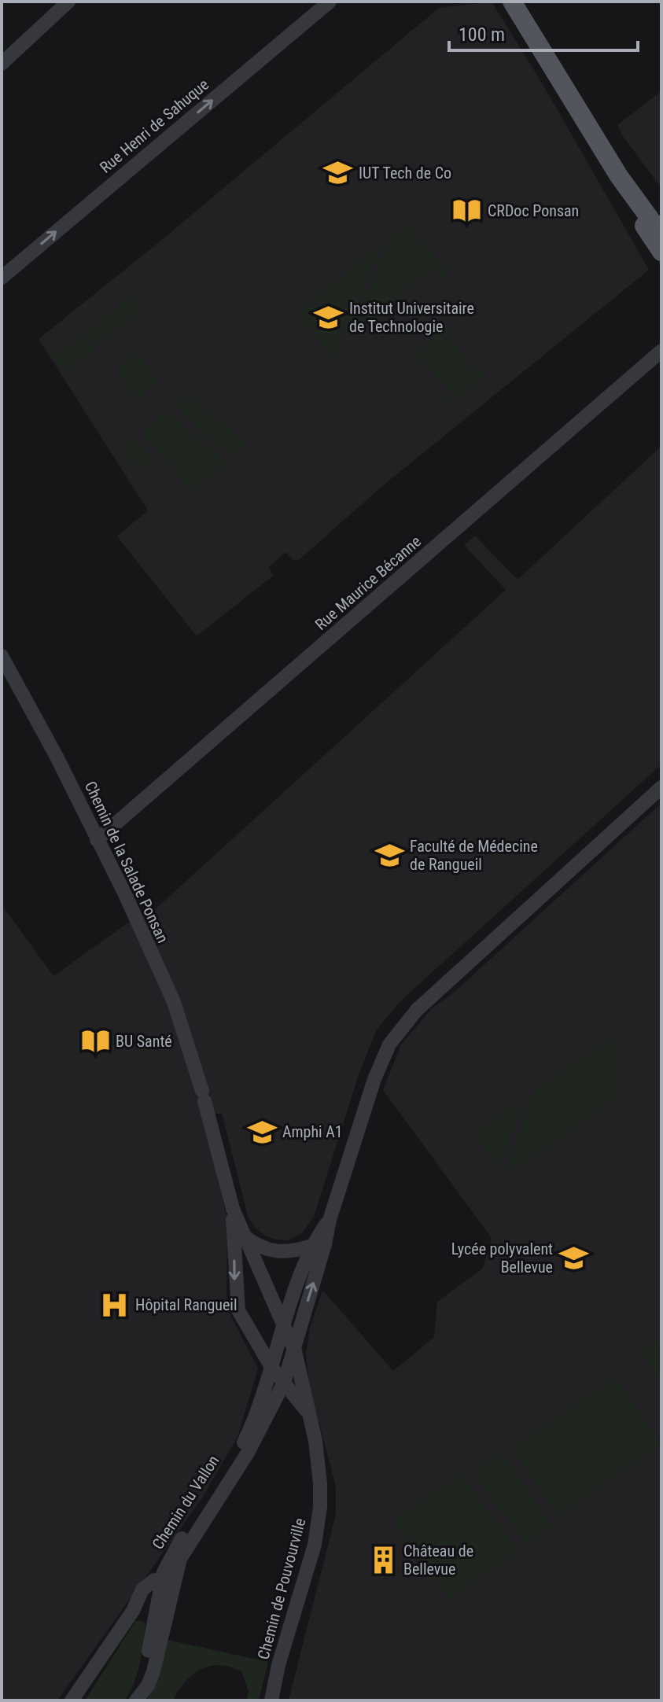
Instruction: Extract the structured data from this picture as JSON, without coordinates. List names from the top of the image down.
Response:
{
  "streets": {
    "street": [
      "Rue Henri de Sahuque",
      "Rue Maurice Bécanne",
      "Chemin de la Salade Ponsan",
      "Chemin du Vallon",
      "Chemin de Pouvourville"
    ]
  },
  "crossings": [
    ["Rue Maurice Bécanne", "Chemin de la Salade Ponsan"],
    ["Chemin de la Salade Ponsan", "Chemin du Vallon"],
    ["Chemin de la Salade Ponsan", "Chemin de Pouvourville"],
    ["Chemin du Vallon", "Chemin de Pouvourville"]
  ],
  "one_way": ["Rue Henri de Sahuque"],
  "places": {
    "school or university": [
      "IUT Tech de Co",
      "Institut Universitaire de Technologie",
      "Faculté de Médecine de Rangueil",
      "Amphi A1",
      "Lycée polyvalent Bellevue"
    ],
    "library": ["CRDoc Ponsan", "BU Santé"],
    "hospital": ["Hôpital Rangueil"],
    "building": ["Château de Bellevue"]
  },
  "scale_bar": "100 m"
}
